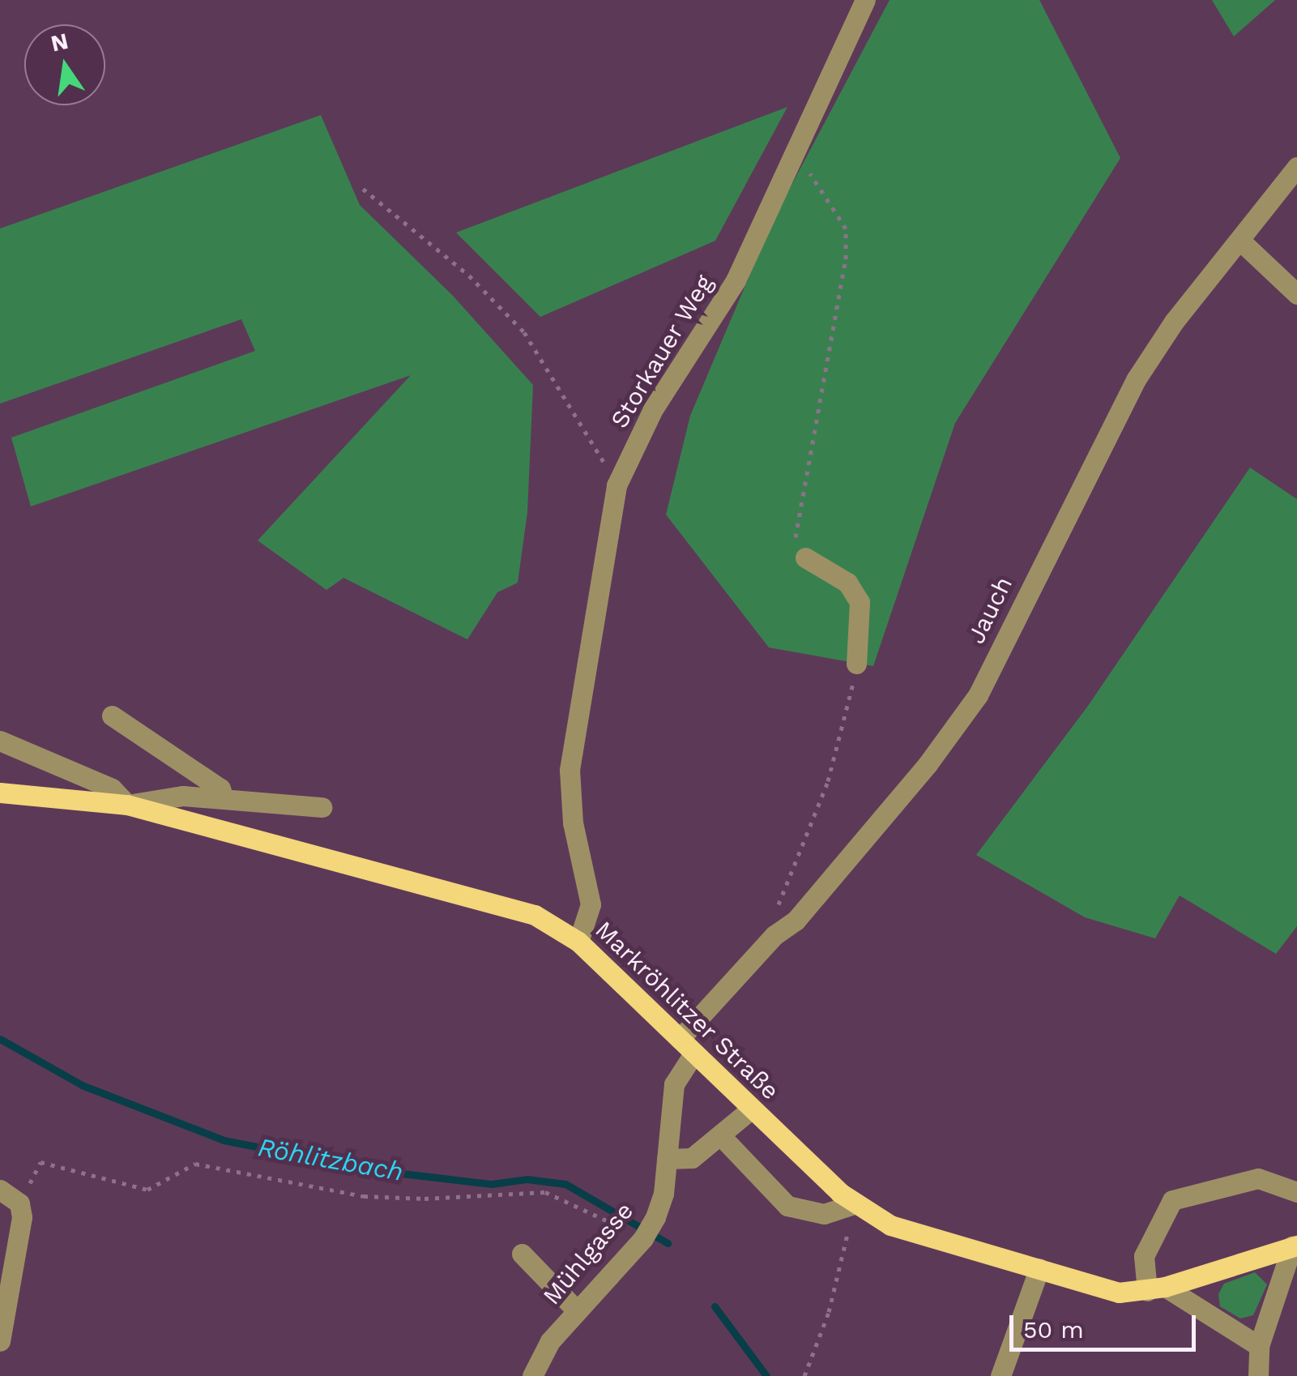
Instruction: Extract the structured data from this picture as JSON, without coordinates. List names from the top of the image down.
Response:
{
  "streets": {
    "main road": ["Markröhlitzer Straße"],
    "street": ["Storkauer Weg", "Jauch", "Mühlgasse"]
  },
  "crossings": [
    ["Storkauer Weg", "Markröhlitzer Straße"],
    ["Jauch", "Markröhlitzer Straße"],
    ["Jauch", "Mühlgasse"],
    ["Markröhlitzer Straße", "Mühlgasse"]
  ],
  "water": ["Röhlitzbach"],
  "scale_bar": "50 m",
  "north": "top"
}
